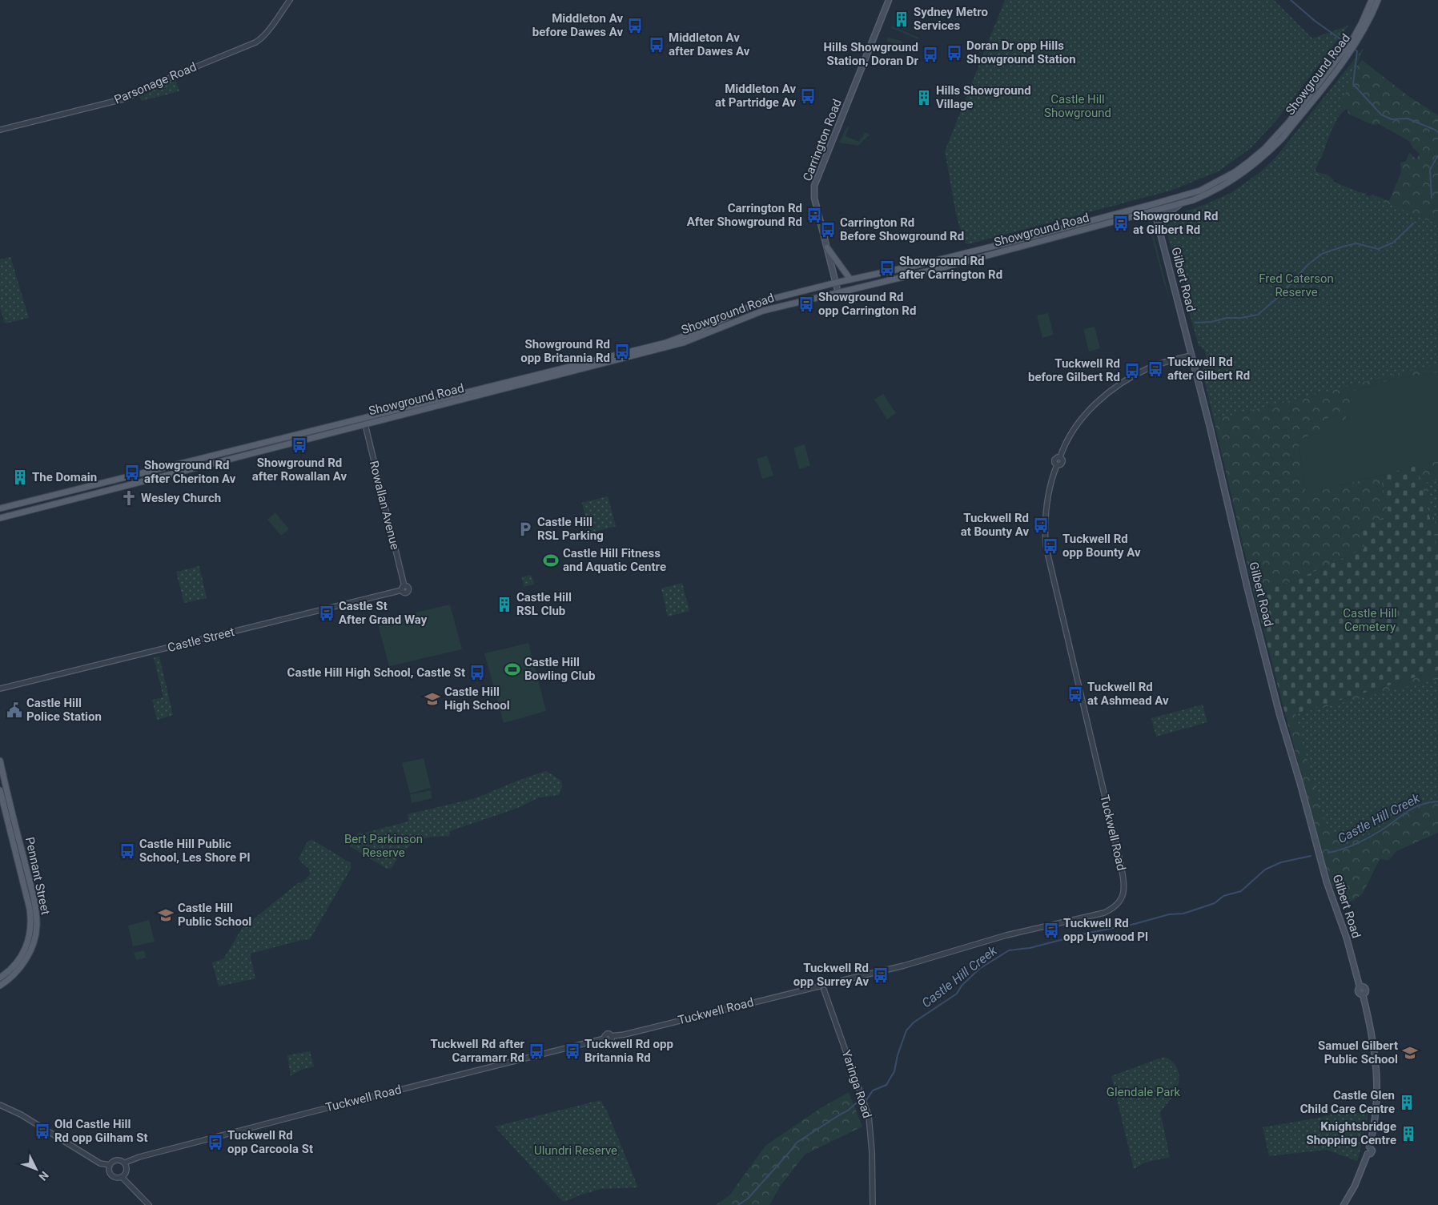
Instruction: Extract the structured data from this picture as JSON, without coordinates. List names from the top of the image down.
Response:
{
  "streets": {
    "main road": [
      "Showground Road",
      "Carrington Road",
      "Gilbert Road",
      "Pennant Street"
    ],
    "street": [
      "Parsonage Road",
      "Rowallan Avenue",
      "Castle Street",
      "Tuckwell Road",
      "Yaringa Road"
    ]
  },
  "crossings": [
    ["Showground Road", "Carrington Road"],
    ["Showground Road", "Gilbert Road"],
    ["Showground Road", "Rowallan Avenue"],
    ["Gilbert Road", "Tuckwell Road"],
    ["Rowallan Avenue", "Castle Street"],
    ["Tuckwell Road", "Yaringa Road"]
  ],
  "water": ["Castle Hill Creek"],
  "parks": [
    "Castle Hill Showground",
    "Fred Caterson Reserve",
    "Castle Hill Cemetery",
    "Bert Parkinson Reserve",
    "Glendale Park",
    "Ulundri Reserve"
  ],
  "places": {
    "building": [
      "Sydney Metro Services",
      "Hills Showground Village",
      "The Domain",
      "Castle Hill RSL Club",
      "Castle Glen Child Care Centre",
      "Knightsbridge Shopping Centre"
    ],
    "bus stop": [
      "Middleton Av before Dawes Av",
      "Middleton Av after Dawes Av",
      "Doran Dr opp Hills Showground Station",
      "Hills Showground Station, Doran Dr",
      "Middleton Av at Partridge Av",
      "Carrington Rd After Showground Rd",
      "Showground Rd at Gilbert Rd",
      "Carrington Rd Before Showground Rd",
      "Showground Rd after Carrington Rd",
      "Showground Rd opp Carrington Rd",
      "Showground Rd opp Britannia Rd",
      "Tuckwell Rd after Gilbert Rd",
      "Tuckwell Rd before Gilbert Rd",
      "Showground Rd after Rowallan Av",
      "Showground Rd after Cheriton Av",
      "Tuckwell Rd at Bounty Av",
      "Tuckwell Rd opp Bounty Av",
      "Castle St After Grand Way",
      "Castle Hill High School, Castle St",
      "Tuckwell Rd at Ashmead Av",
      "Castle Hill Public School, Les Shore Pl",
      "Tuckwell Rd opp Lynwood Pl",
      "Tuckwell Rd opp Surrey Av",
      "Tuckwell Rd after Carramarr Rd",
      "Tuckwell Rd opp Britannia Rd",
      "Old Castle Hill Rd opp Gilham St",
      "Tuckwell Rd opp Carcoola St"
    ],
    "church": ["Wesley Church"],
    "parking": ["Castle Hill RSL Parking"],
    "sports": ["Castle Hill Fitness and Aquatic Centre", "Castle Hill Bowling Club"],
    "school or university": ["Castle Hill High School", "Castle Hill Public School", "Samuel Gilbert Public School"],
    "public building": ["Castle Hill Police Station"]
  },
  "north": "bottom right"
}
